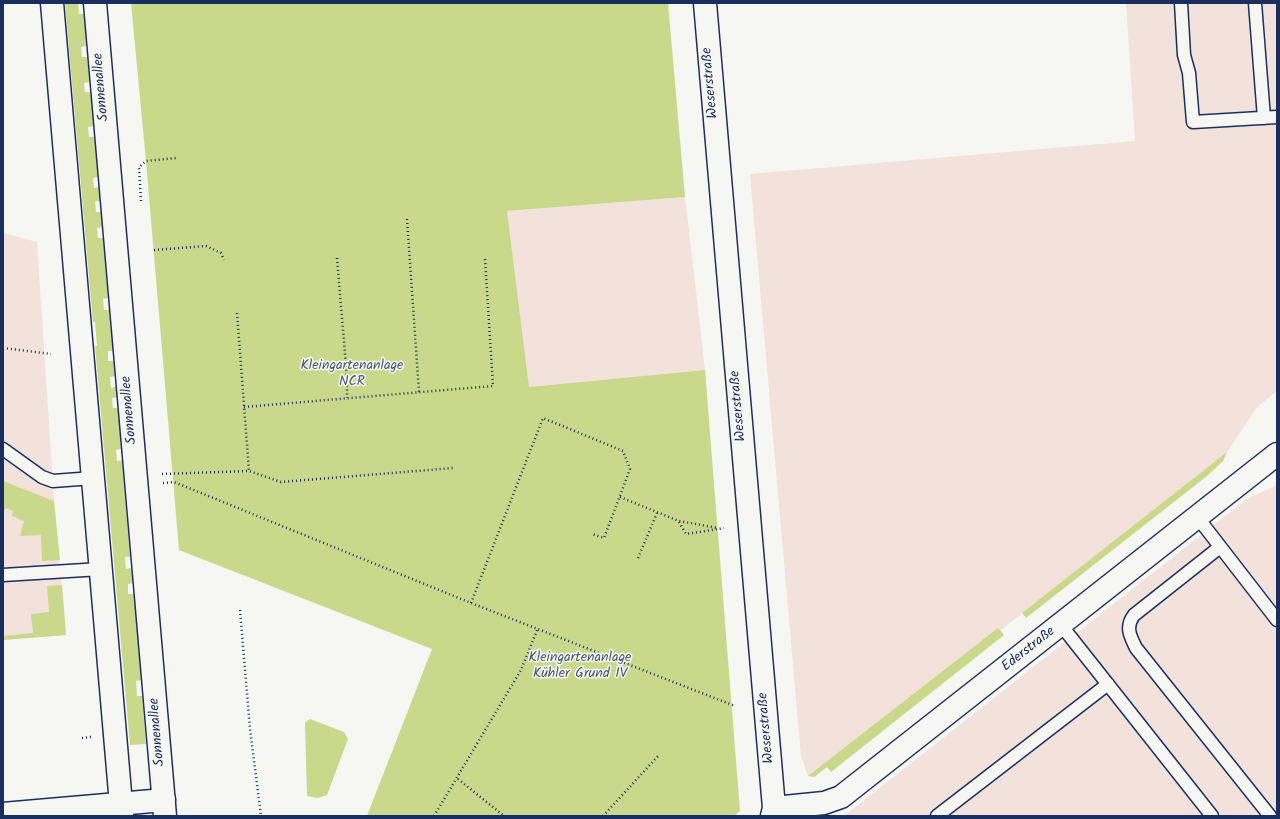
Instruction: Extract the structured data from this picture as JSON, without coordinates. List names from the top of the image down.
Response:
{
  "streets": {
    "main road": ["Weserstraße", "Sonnenallee", "Ederstraße"]
  },
  "crossings": [
    ["Weserstraße", "Ederstraße"]
  ],
  "parks": ["Kleingartenanlage NCR", "Kleingartenanlage Kühler Grund IV"]
}
